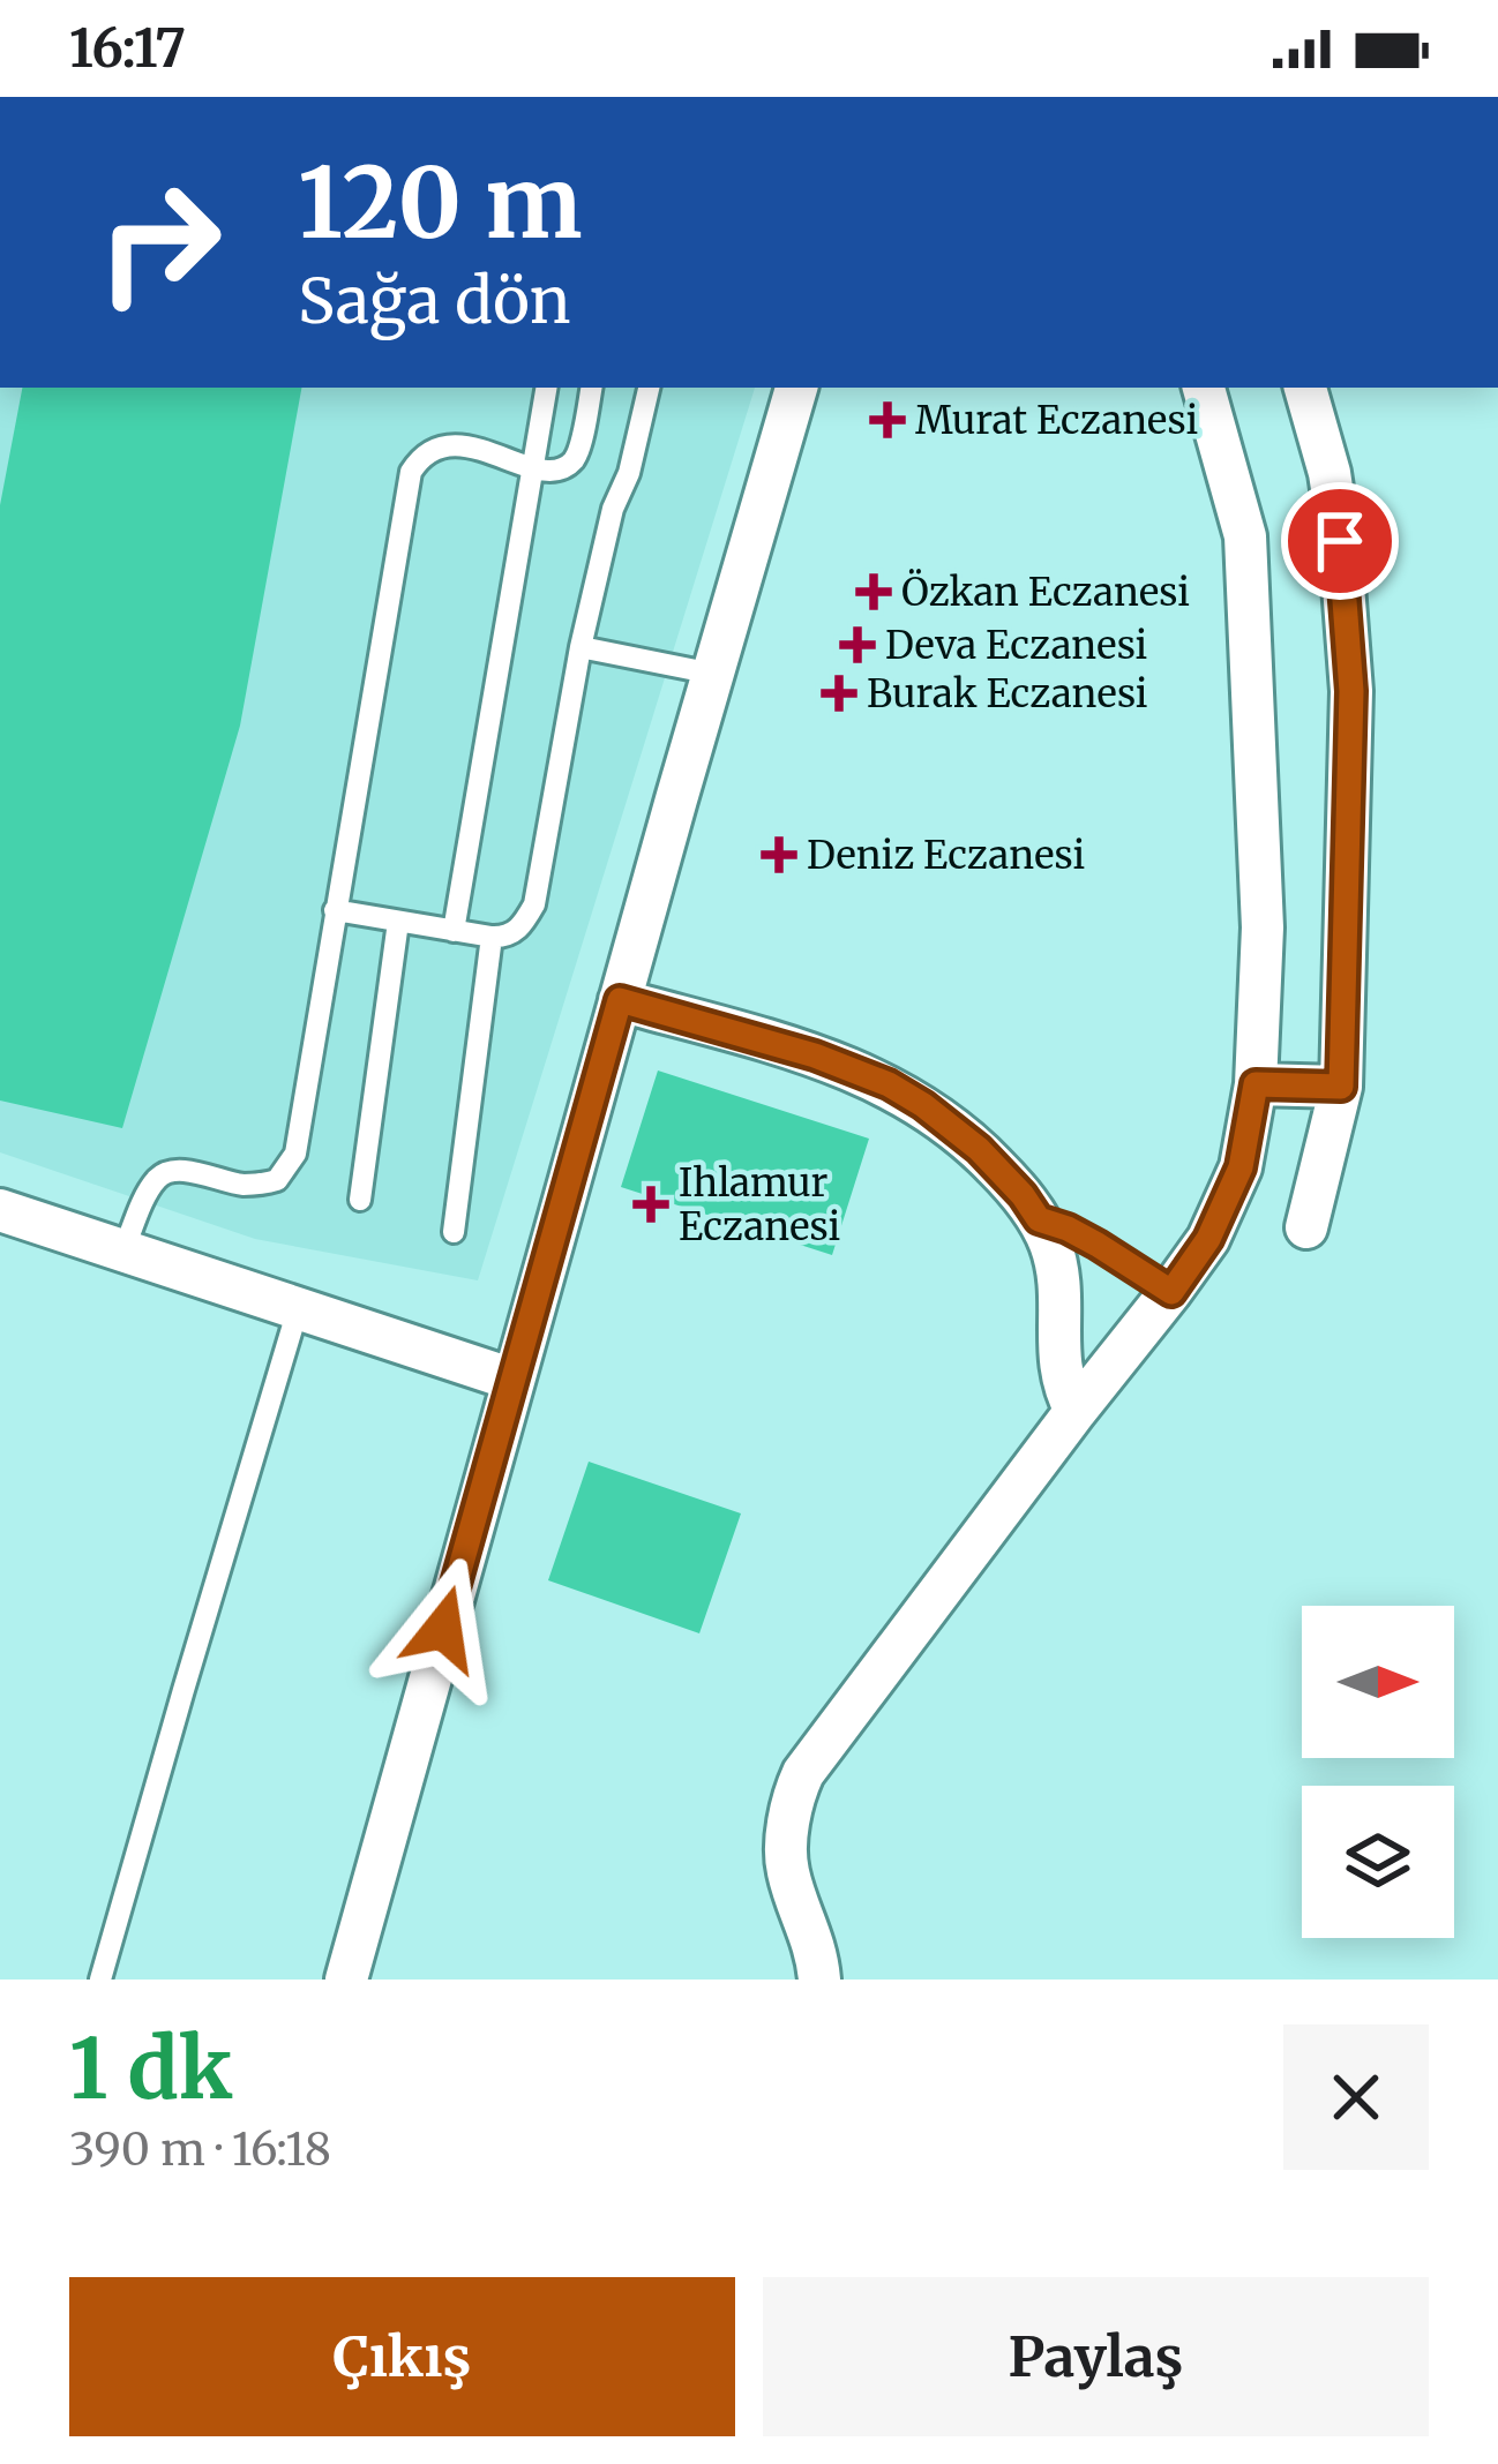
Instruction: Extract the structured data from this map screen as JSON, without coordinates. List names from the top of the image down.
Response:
{
  "places": {
    "health": [
      "Murat Eczanesi",
      "Özkan Eczanesi",
      "Deva Eczanesi",
      "Burak Eczanesi",
      "Deniz Eczanesi",
      "Ihlamur Eczanesi"
    ]
  },
  "north": "right",
  "page": {
    "status": "16:17",
    "turn": ["120 m", "Sağa dön"],
    "heading": ["1 dk", "390 m · 16:18"],
    "buttons": ["Çıkış", "Paylaş"]
  }
}
